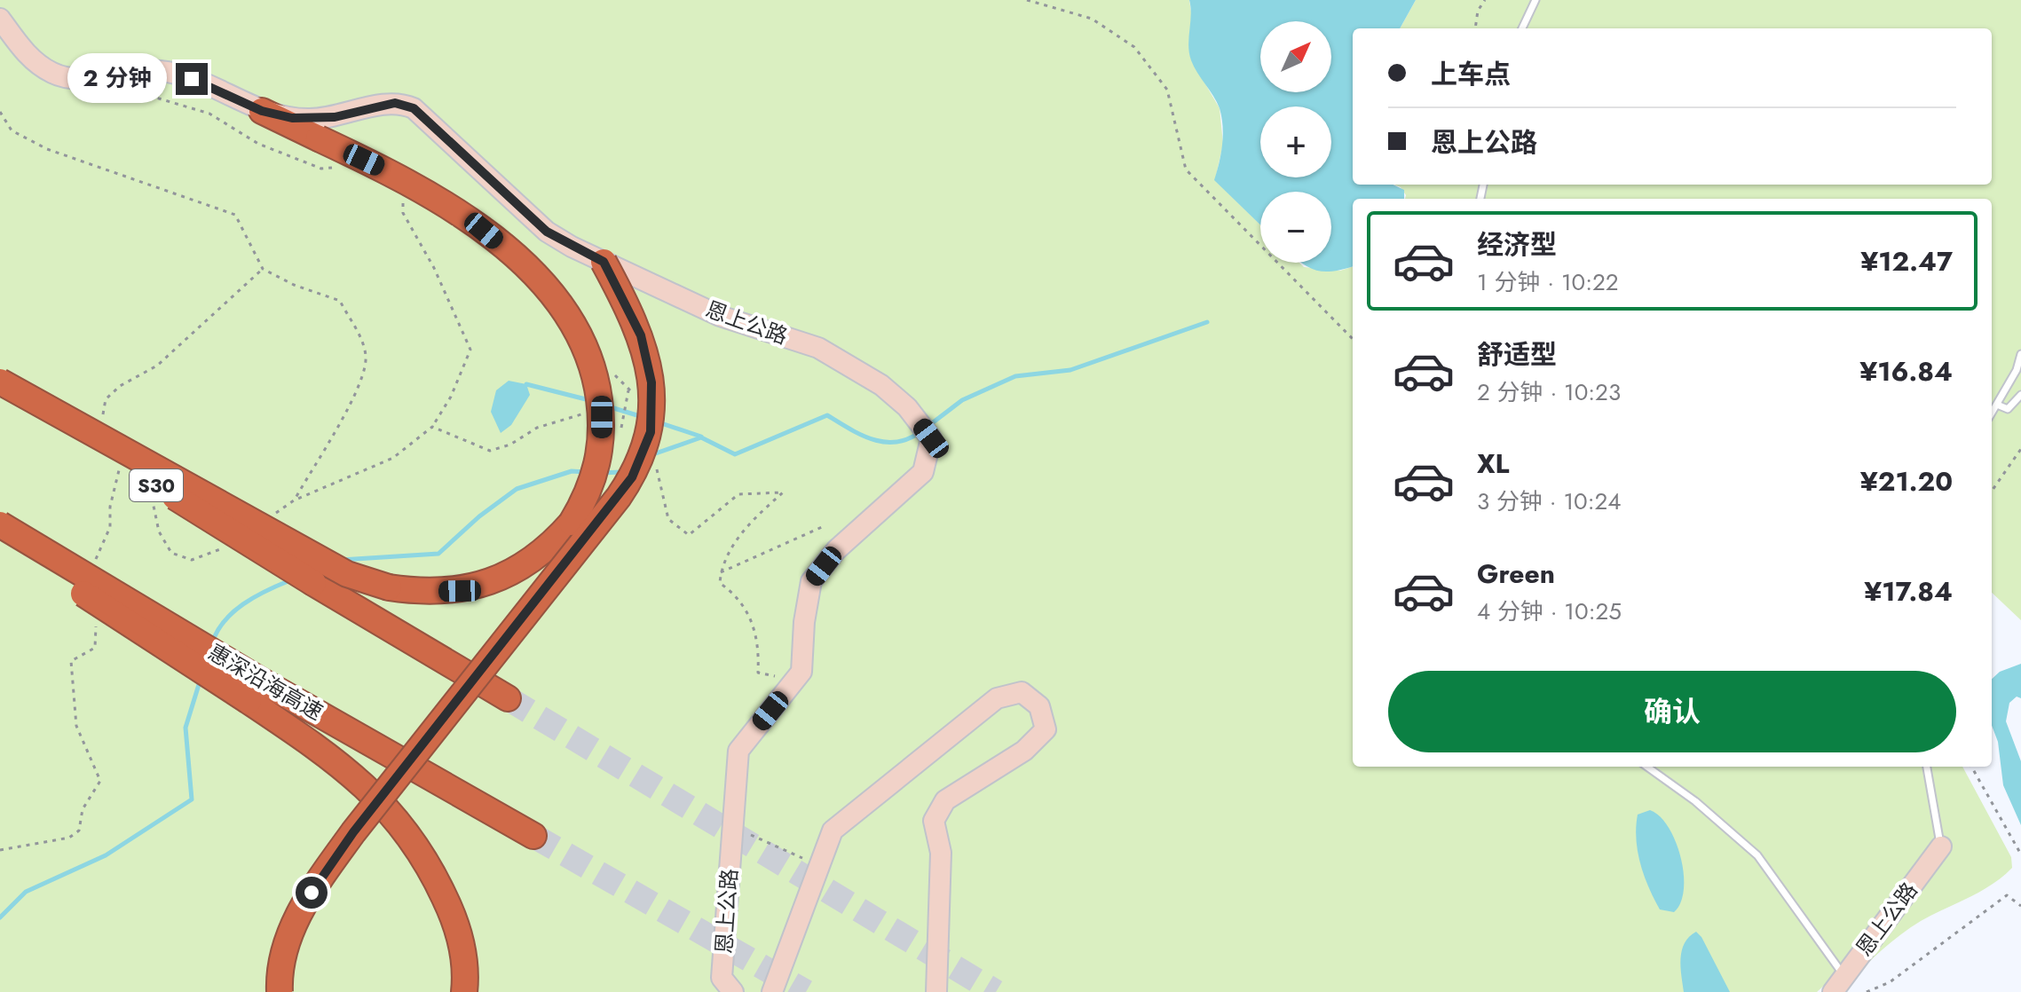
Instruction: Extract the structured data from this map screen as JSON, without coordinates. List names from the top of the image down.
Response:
{
  "streets": {
    "highway": ["S30", "惠深沿海高速"],
    "street": ["恩上公路"]
  },
  "north": "top right",
  "page": {
    "map_buttons": ["+", "−"],
    "banner": ["上车点", "恩上公路"],
    "bubble": "2 分钟",
    "list": [
      {
        "name": "经济型",
        "note": "1 分钟 · 10:22",
        "value": "¥12.47"
      },
      {
        "name": "舒适型",
        "note": "2 分钟 · 10:23",
        "value": "¥16.84"
      },
      {
        "name": "XL",
        "note": "3 分钟 · 10:24",
        "value": "¥21.20"
      },
      {
        "name": "Green",
        "note": "4 分钟 · 10:25",
        "value": "¥17.84"
      }
    ],
    "buttons": "确认"
  }
}
